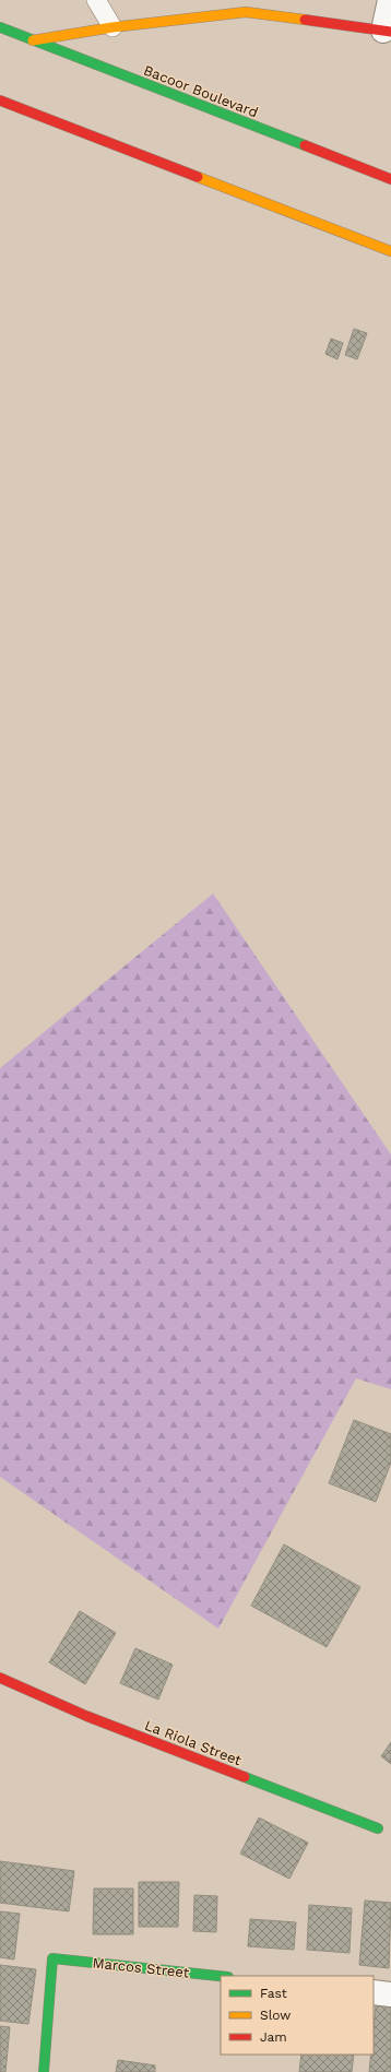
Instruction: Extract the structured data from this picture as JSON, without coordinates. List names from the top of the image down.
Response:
{
  "streets": {
    "street": ["Bacoor Boulevard", "La Riola Street", "Marcos Street"]
  },
  "legend": ["Fast", "Slow", "Jam"]
}
